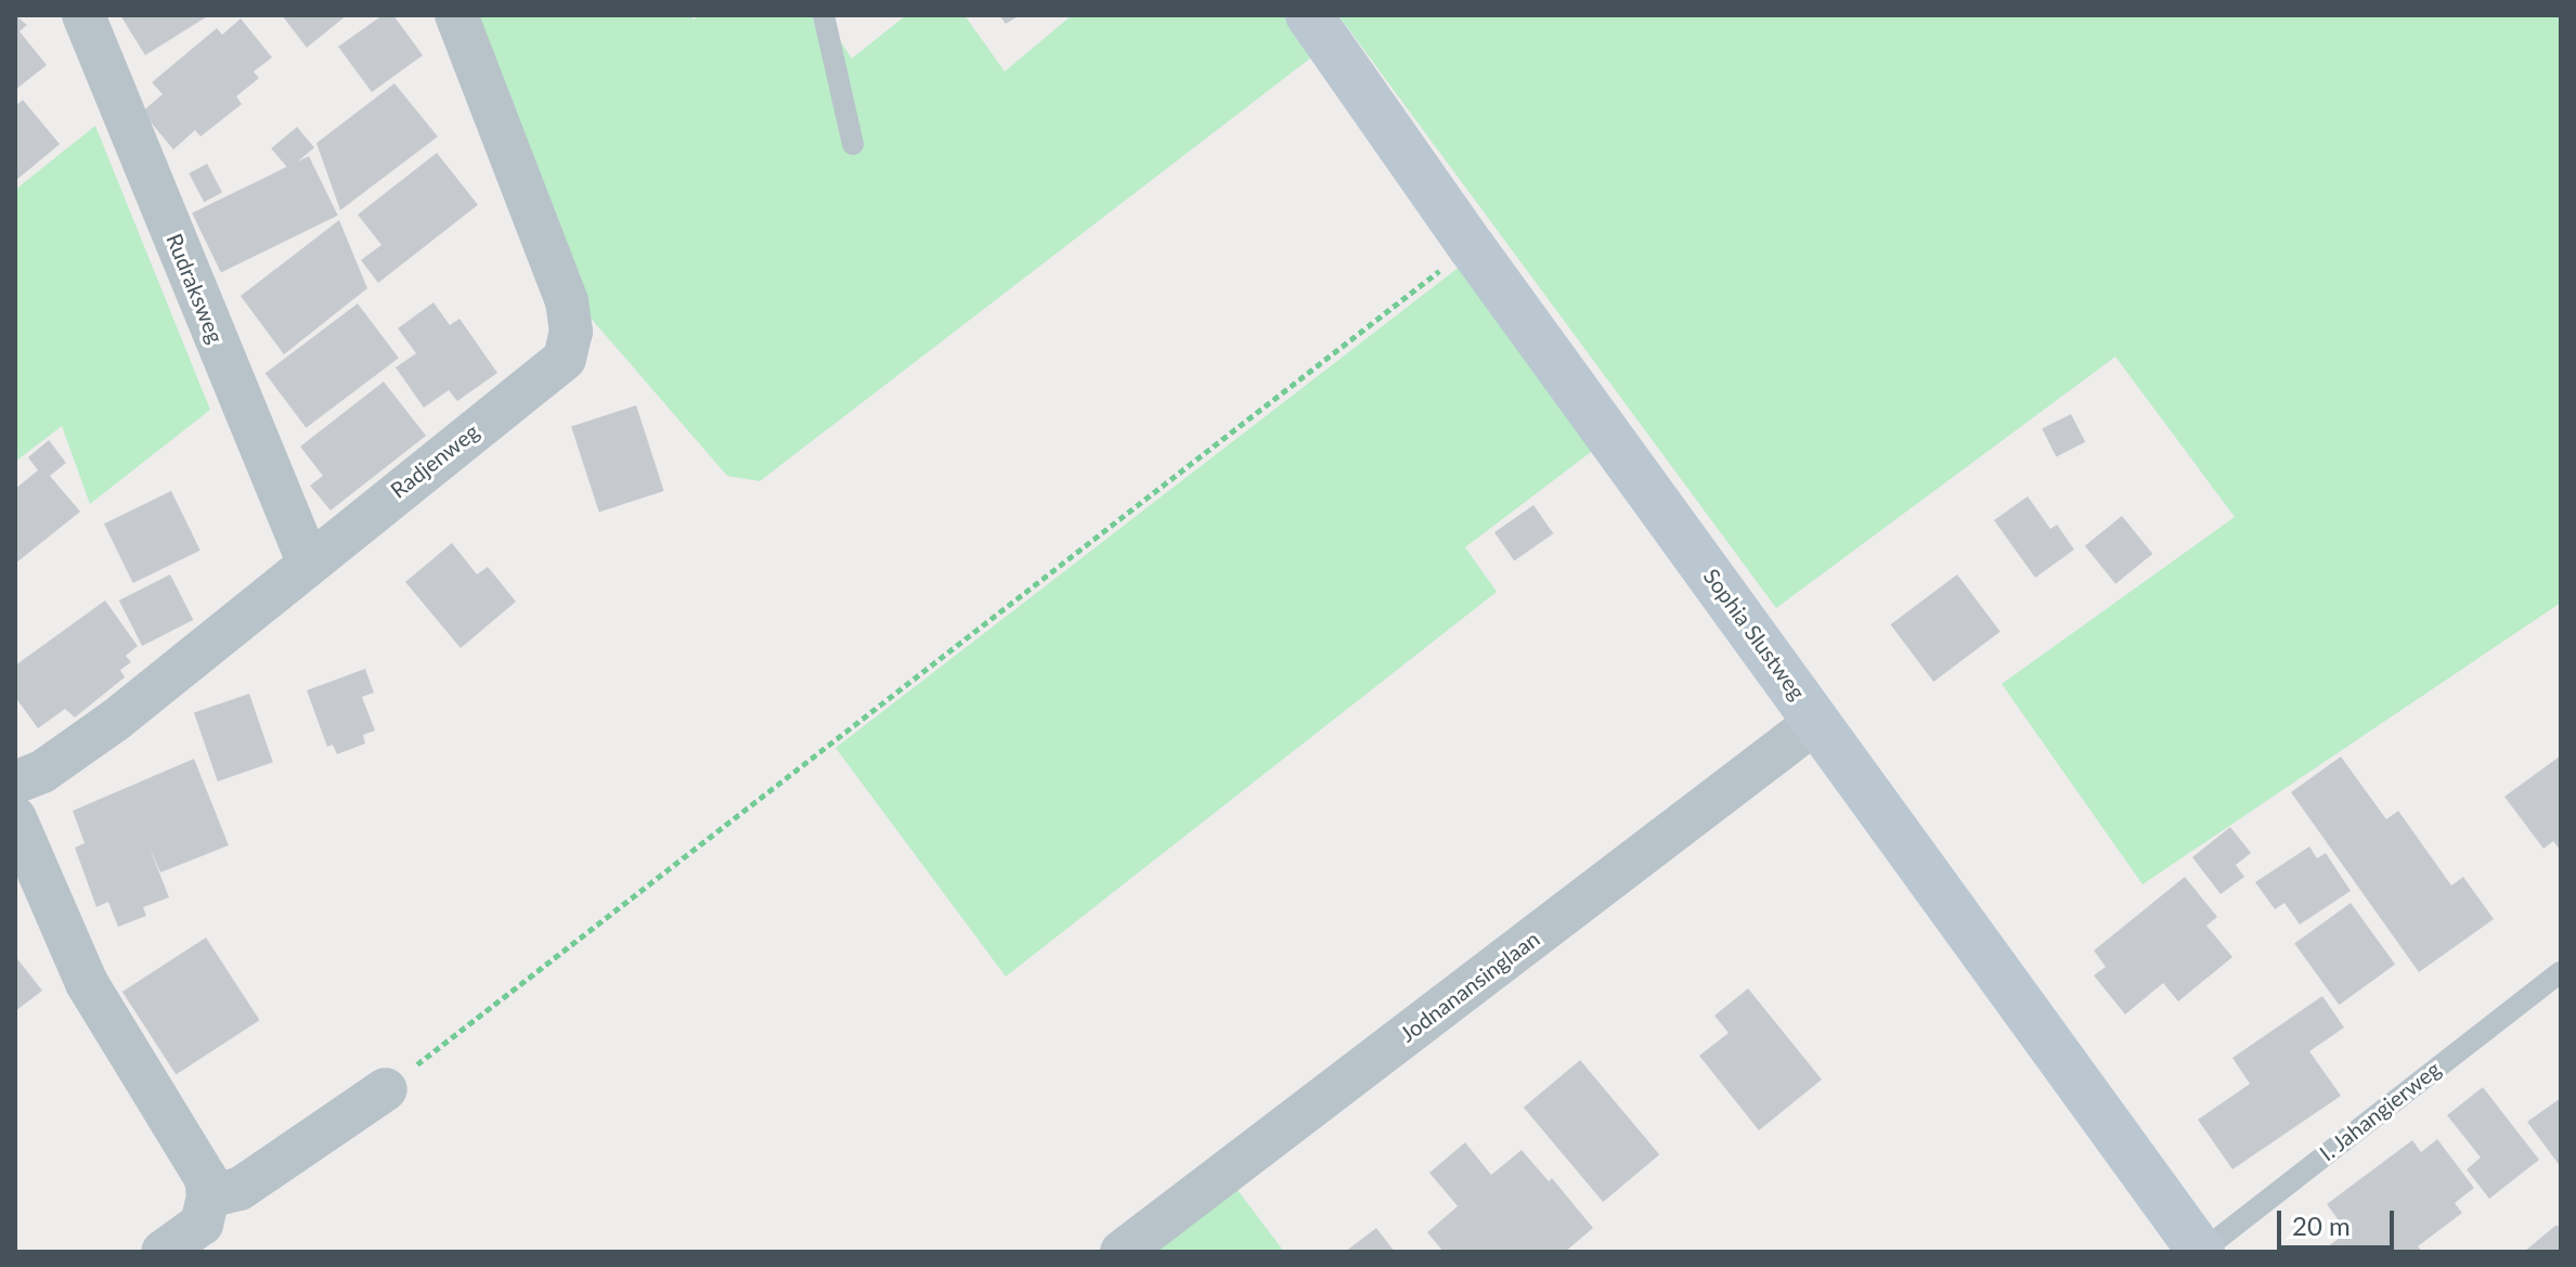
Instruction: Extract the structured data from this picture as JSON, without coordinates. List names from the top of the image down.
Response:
{
  "streets": {
    "street": [
      "Rudraksweg",
      "Radjenweg",
      "Sophia Slustweg",
      "Jodnanansinglaan"
    ],
    "lane": ["I. Jahangierweg"]
  },
  "crossings": [
    ["Rudraksweg", "Radjenweg"],
    ["Sophia Slustweg", "Jodnanansinglaan"],
    ["Sophia Slustweg", "I. Jahangierweg"]
  ],
  "scale_bar": "20 m"
}
